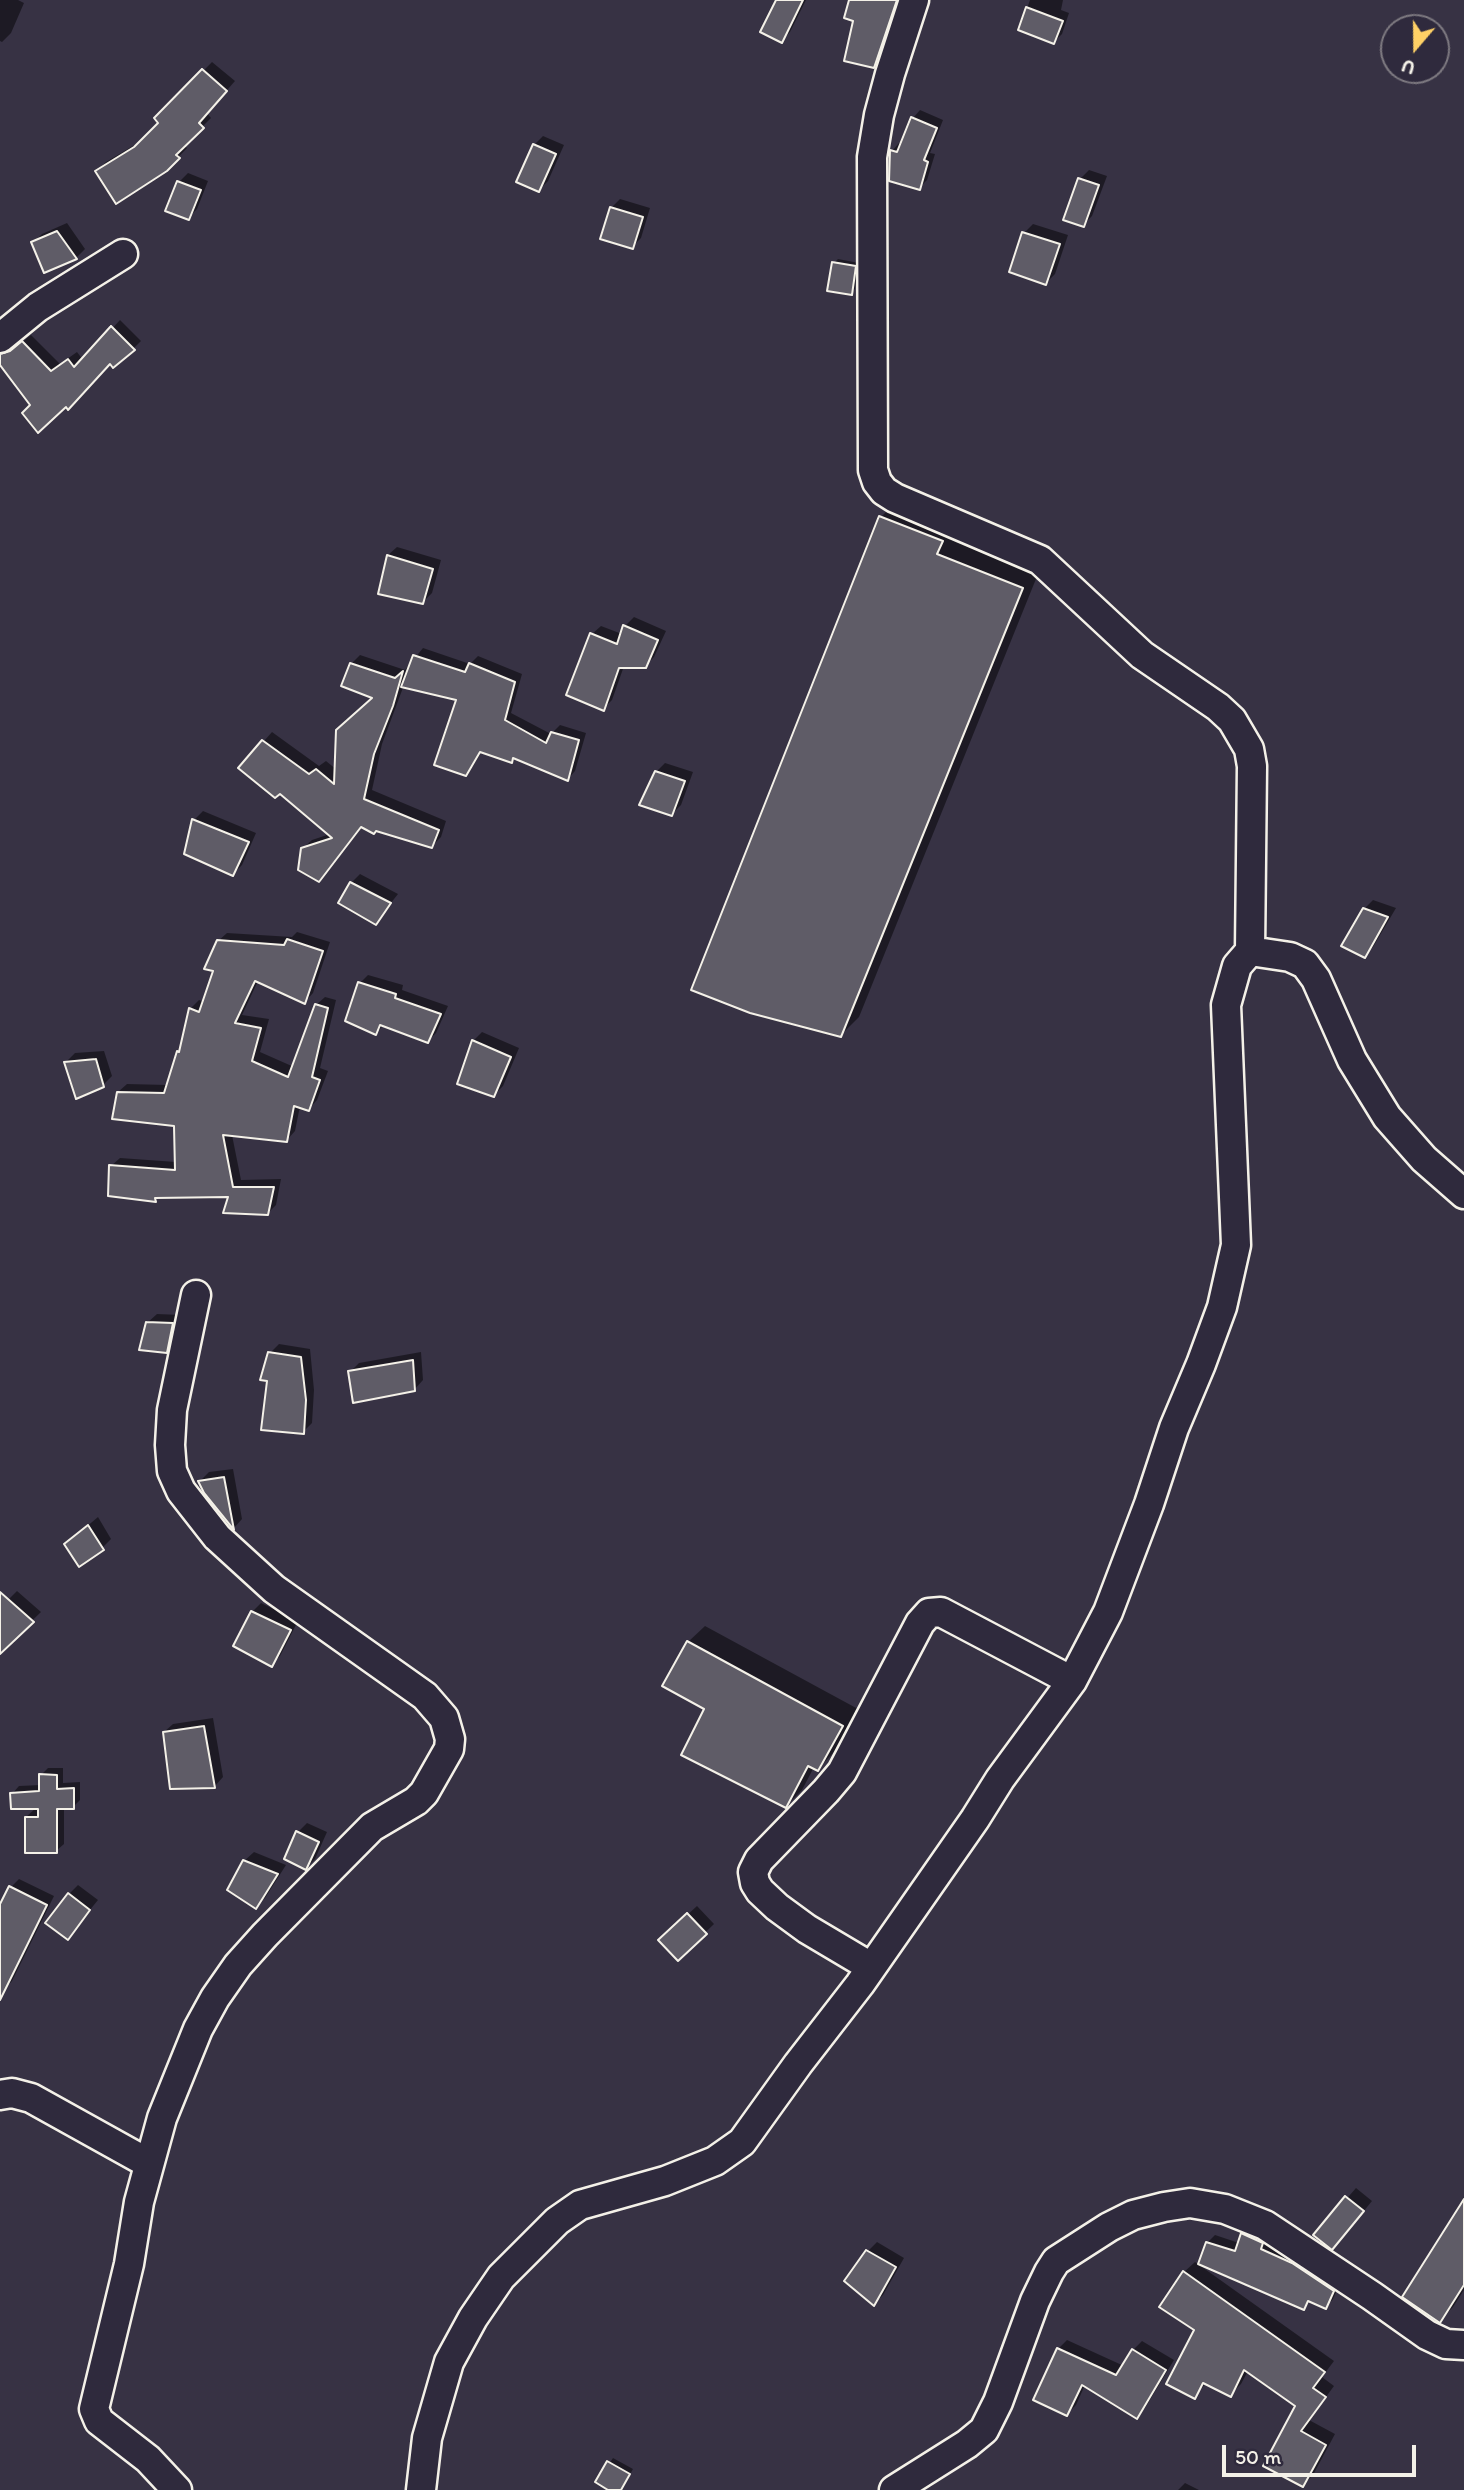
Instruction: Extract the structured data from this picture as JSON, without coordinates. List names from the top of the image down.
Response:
{
  "scale_bar": "50 m",
  "north": "bottom"
}
